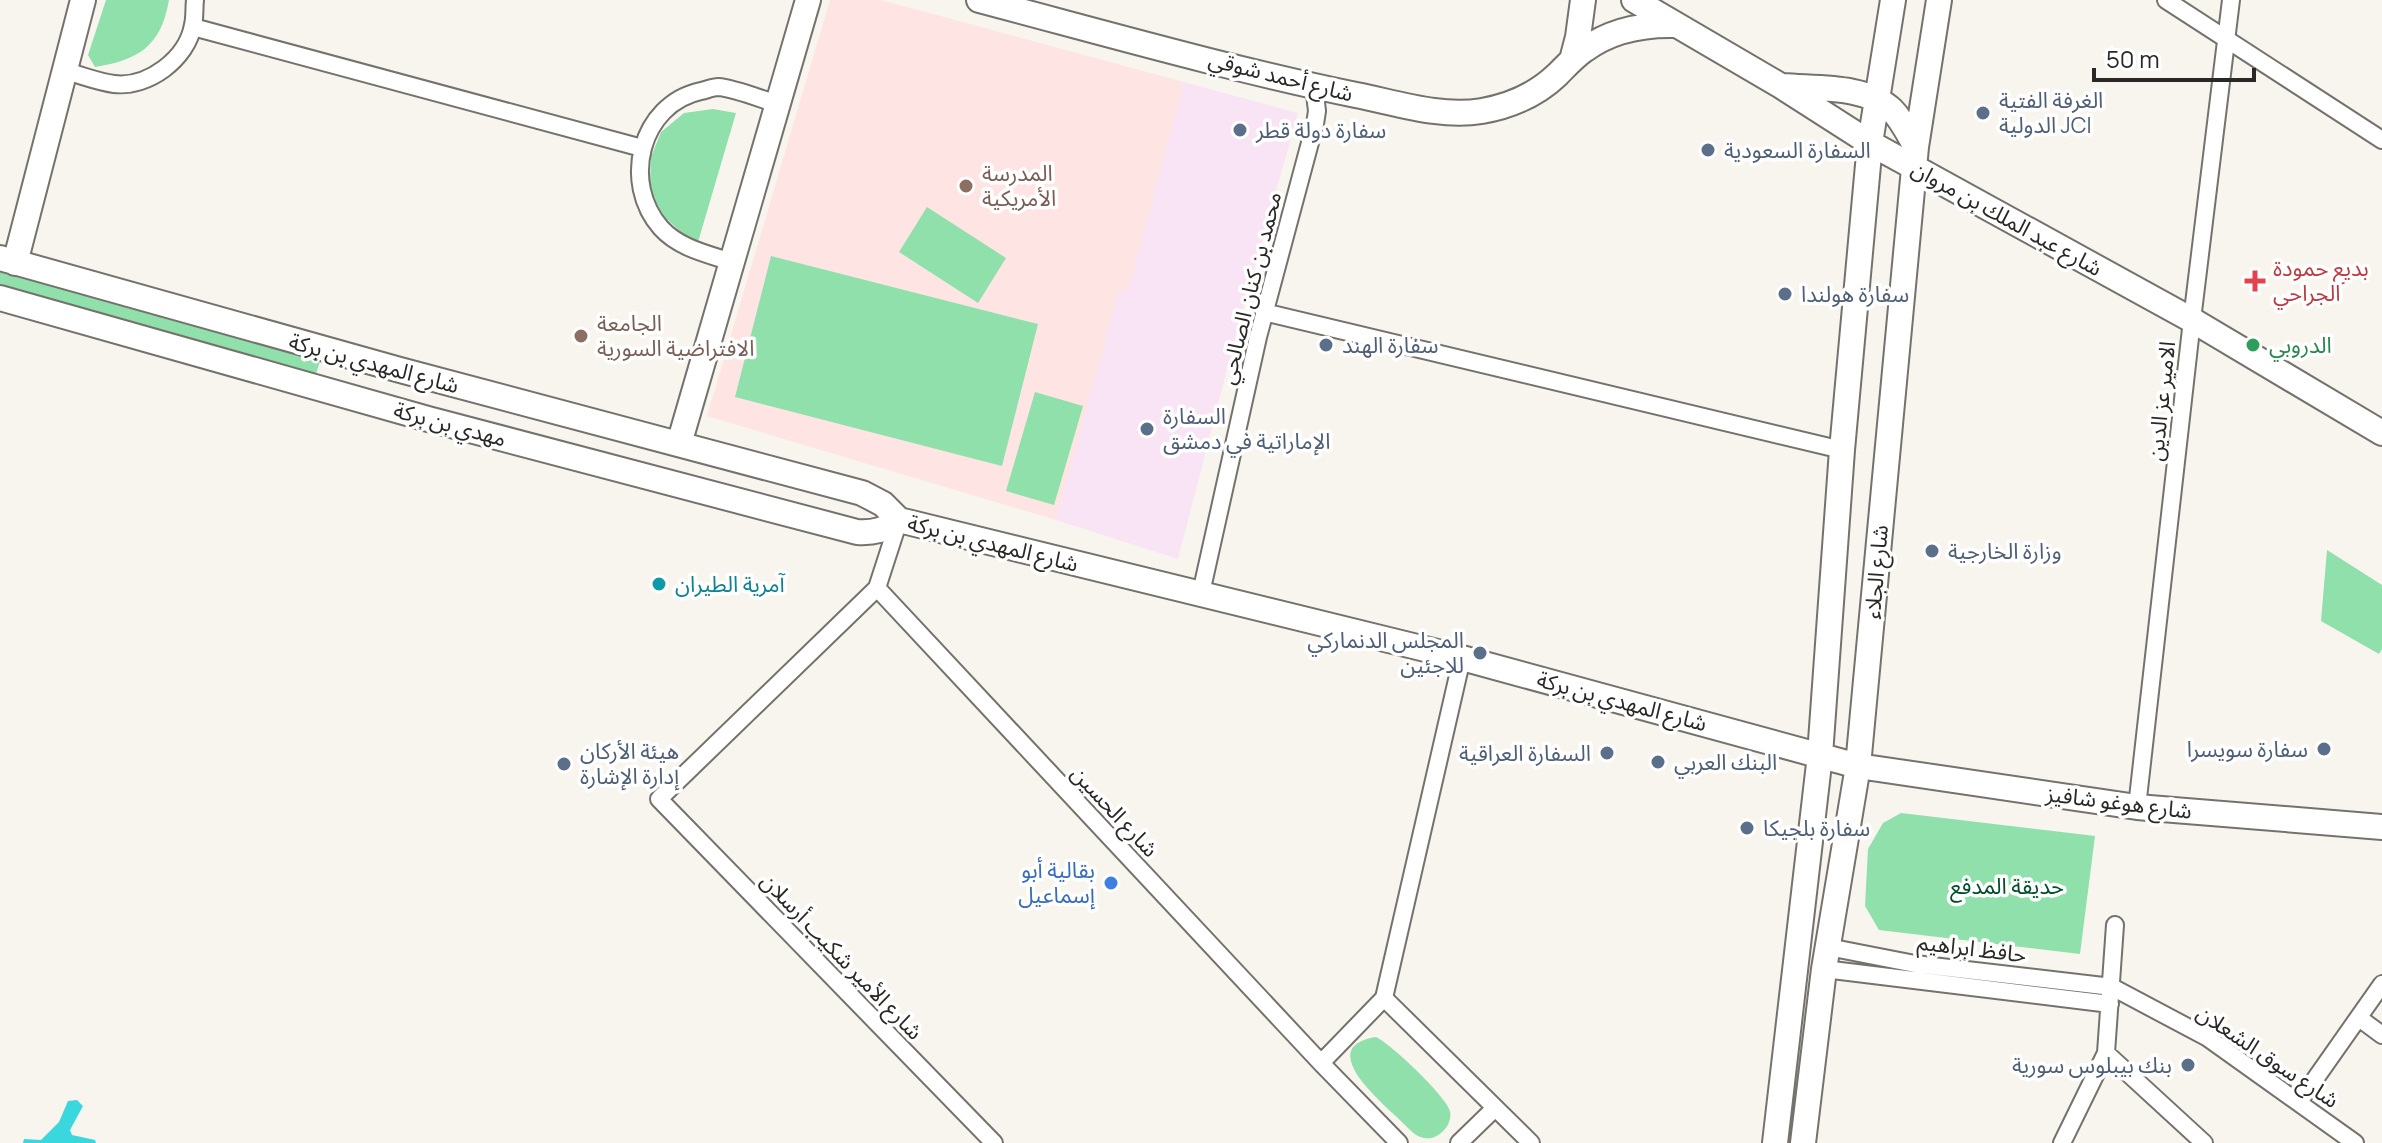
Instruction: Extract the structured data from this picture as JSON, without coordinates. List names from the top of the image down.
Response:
{
  "streets": {
    "main road": [
      "شارع أحمد شوقي",
      "شارع عبد الملك بن مروان",
      "شارع المهدي بن بركة",
      "مهدي بن بركة",
      "شارع الجلاء",
      "شارع هوغو شافيز"
    ],
    "street": [
      "محمد بن كنان الصالحي",
      "الامير عز الدين",
      "شارع الحسين",
      "شارع الأمير شكيب أرسلان",
      "شارع سوق الشعلان"
    ]
  },
  "crossings": [
    ["شارع أحمد شوقي", "شارع عبد الملك بن مروان"],
    ["شارع أحمد شوقي", "محمد بن كنان الصالحي"],
    ["شارع عبد الملك بن مروان", "الامير عز الدين"],
    ["شارع عبد الملك بن مروان", "شارع الجلاء"],
    ["محمد بن كنان الصالحي", "شارع المهدي بن بركة"],
    ["شارع المهدي بن بركة", "مهدي بن بركة"],
    ["شارع المهدي بن بركة", "شارع الجلاء"],
    ["شارع المهدي بن بركة", "شارع هوغو شافيز"],
    ["الامير عز الدين", "شارع هوغو شافيز"],
    ["شارع الجلاء", "شارع هوغو شافيز"],
    ["شارع الحسين", "شارع الأمير شكيب أرسلان"]
  ],
  "parks": ["حديقة المدفع"],
  "places": {
    "other": [
      "الغرفة الفتية الدولية JCI",
      "سفارة دولة قطر",
      "السفارة السعودية",
      "المدرسة الأمريكية",
      "سفارة هولندا",
      "الجامعة الافتراضية السورية",
      "سفارة الهند",
      "الدروبي",
      "السفارة الإماراتية في دمشق",
      "وزارة الخارجية",
      "آمرية الطيران",
      "المجلس الدنماركي للاجئين",
      "سفارة سويسرا",
      "السفارة العراقية",
      "البنك العربي",
      "هيئة الأركان إدارة الإشارة",
      "سفارة بلجيكا",
      "بقالية أبو إسماعيل",
      "بنك بيبلوس سورية"
    ],
    "health": ["بديع حمودة الجراحي"]
  },
  "scale_bar": "50 m"
}
